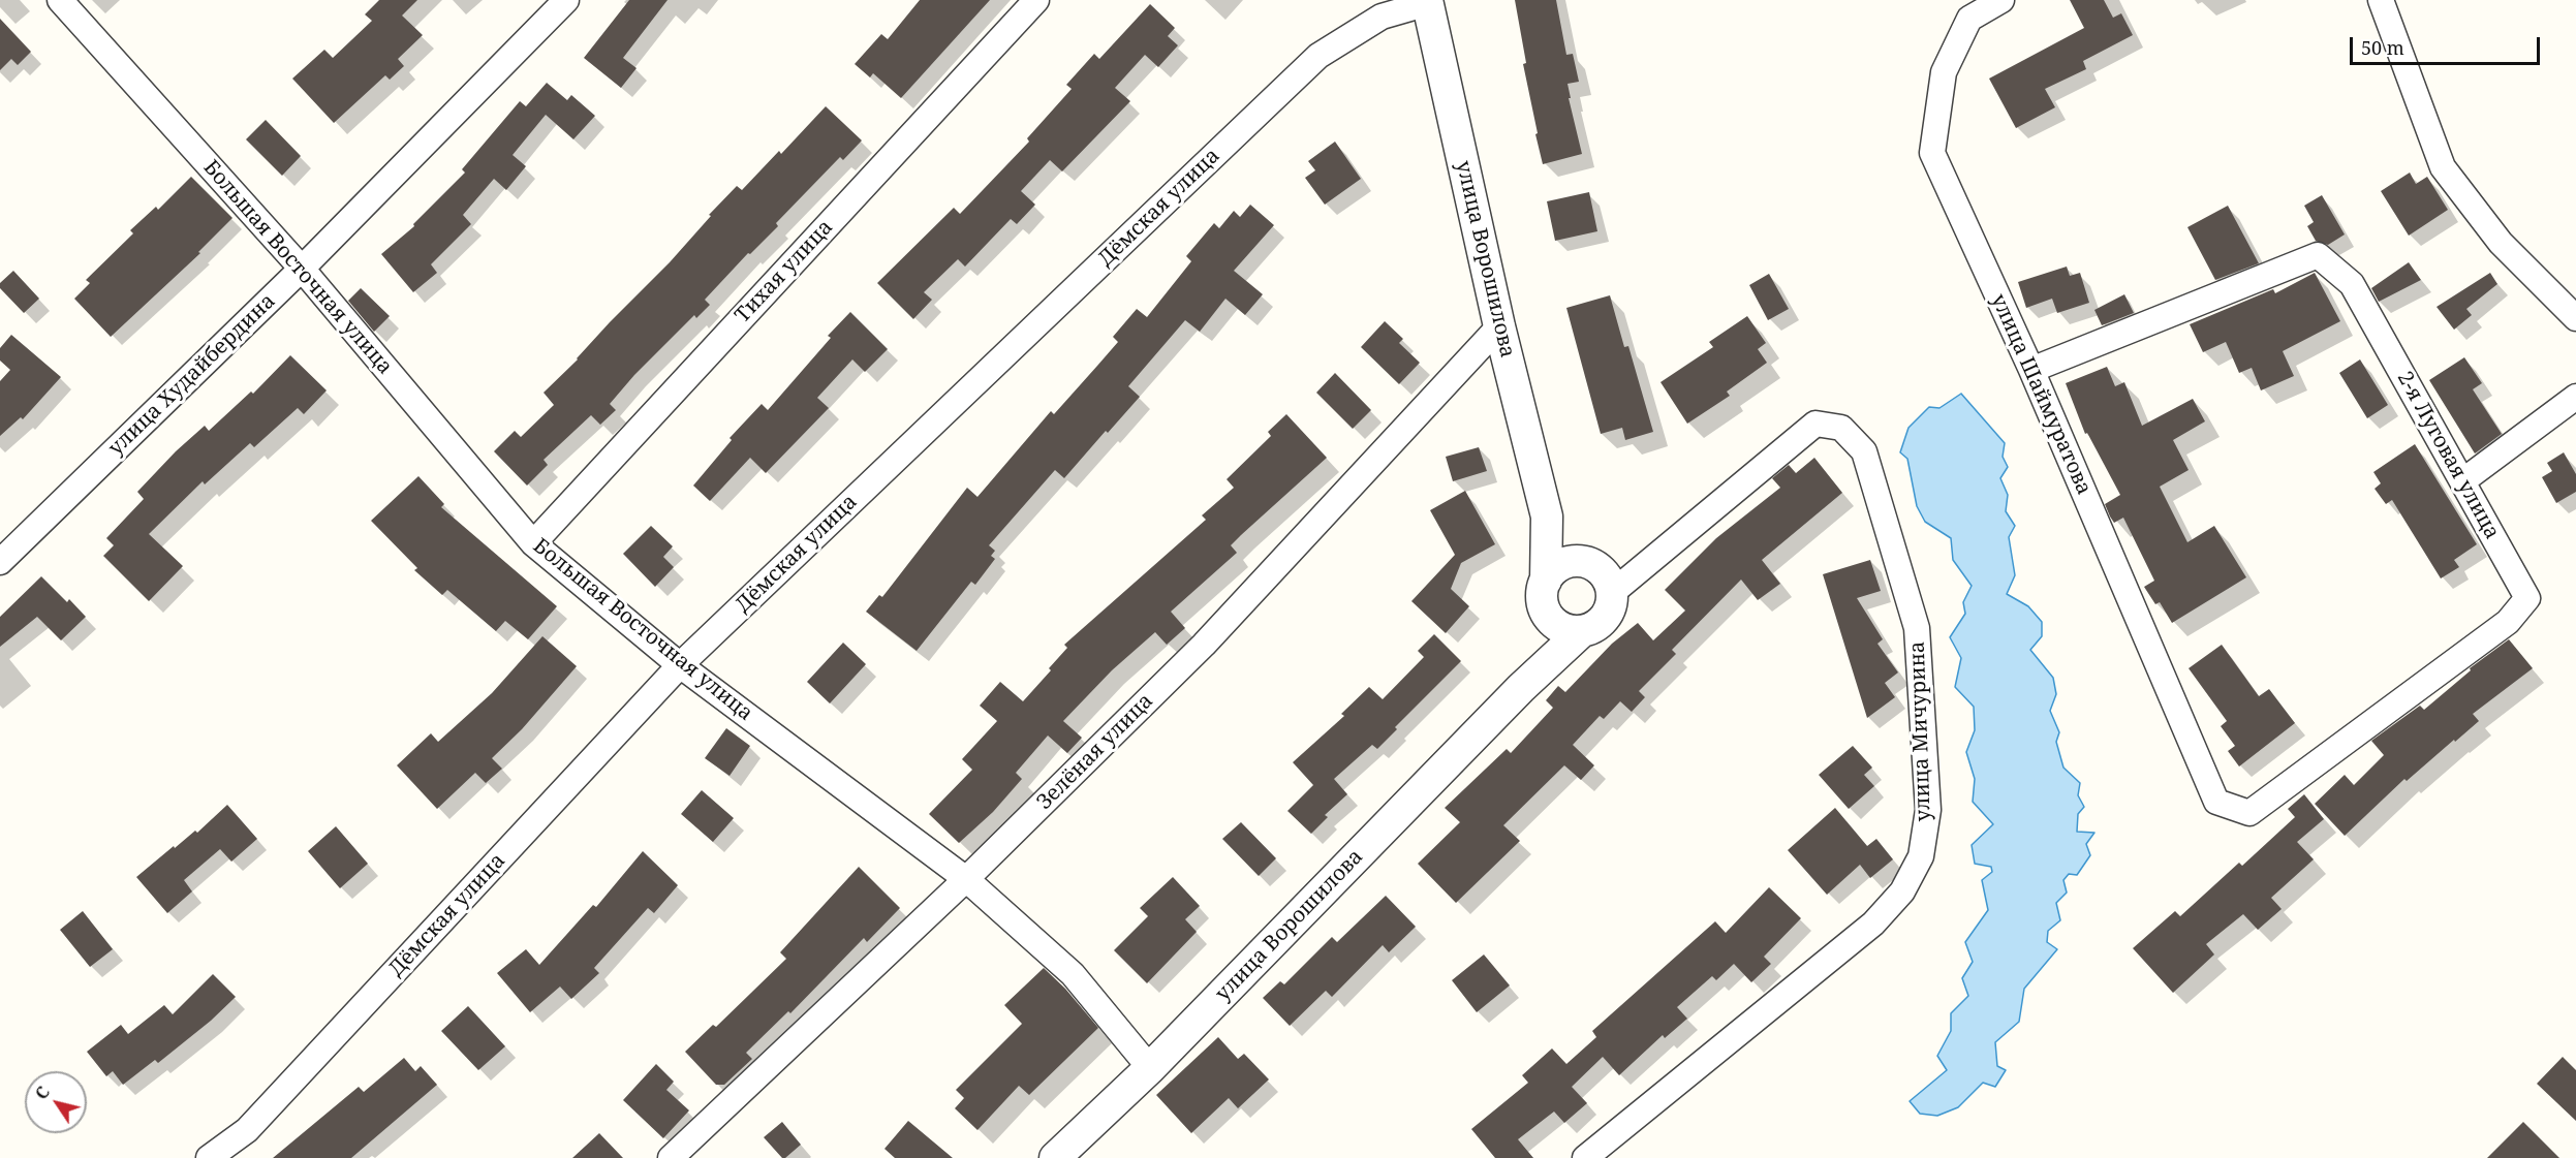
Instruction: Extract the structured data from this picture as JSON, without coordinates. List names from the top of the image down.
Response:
{
  "streets": {
    "street": [
      "Дёмская улица",
      "улица Ворошилова",
      "Большая Восточная улица",
      "Тихая улица",
      "улица Худайбердина",
      "улица Шаймуратова",
      "2-я Луговая улица",
      "улица Мичурина",
      "Зелёная улица"
    ]
  },
  "crossings": [
    ["Дёмская улица", "улица Ворошилова"],
    ["Дёмская улица", "Большая Восточная улица"],
    ["улица Ворошилова", "Большая Восточная улица"],
    ["улица Ворошилова", "улица Мичурина"],
    ["улица Ворошилова", "Зелёная улица"],
    ["Большая Восточная улица", "Тихая улица"],
    ["Большая Восточная улица", "улица Худайбердина"],
    ["Большая Восточная улица", "Зелёная улица"],
    ["улица Шаймуратова", "2-я Луговая улица"]
  ],
  "scale_bar": "50 m",
  "north": "top left"
}
